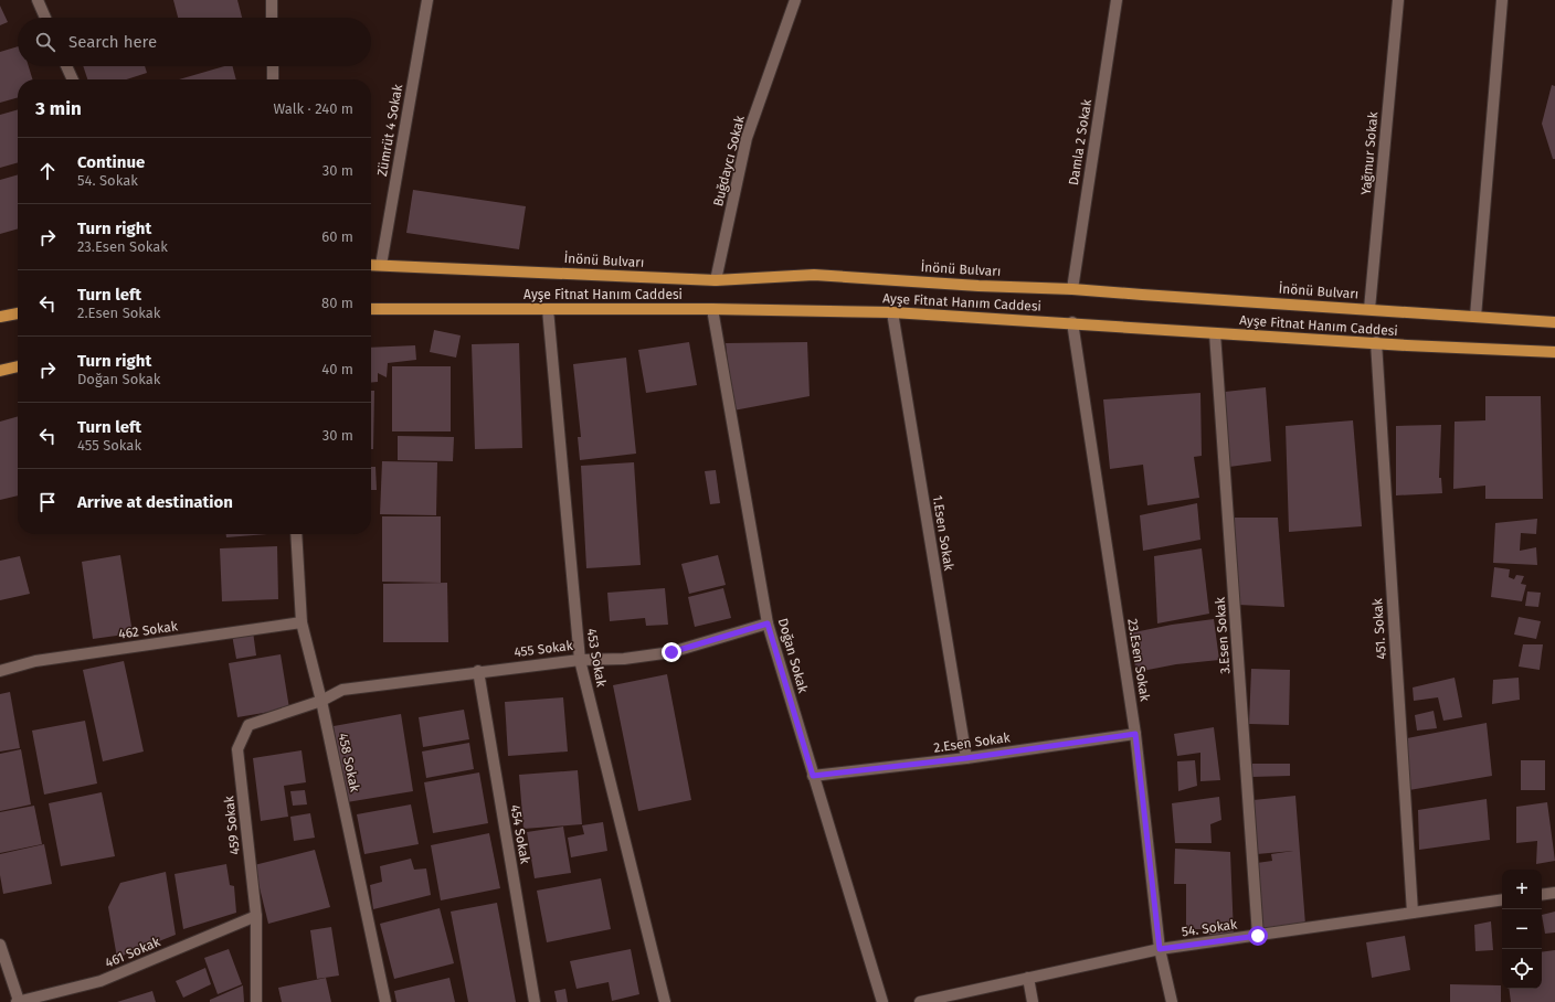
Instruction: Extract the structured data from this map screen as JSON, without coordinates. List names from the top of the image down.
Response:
{
  "streets": {
    "main road": ["İnönü Bulvarı", "Ayşe Fitnat Hanım Caddesi"],
    "street": [
      "Zümrüt 4 Sokak",
      "Damla 2 Sokak",
      "Yağmur Sokak",
      "Buğdaycı Sokak",
      "1.Esen Sokak",
      "451. Sokak",
      "462 Sokak",
      "3.Esen Sokak",
      "455 Sokak",
      "Doğan Sokak",
      "453 Sokak",
      "23.Esen Sokak",
      "2.Esen Sokak",
      "458 Sokak",
      "459 Sokak",
      "454 Sokak",
      "54. Sokak",
      "461 Sokak"
    ]
  },
  "crossings": [
    ["Zümrüt 4 Sokak", "İnönü Bulvarı"],
    ["Damla 2 Sokak", "İnönü Bulvarı"],
    ["Yağmur Sokak", "İnönü Bulvarı"],
    ["Buğdaycı Sokak", "İnönü Bulvarı"],
    ["Ayşe Fitnat Hanım Caddesi", "1.Esen Sokak"],
    ["Ayşe Fitnat Hanım Caddesi", "451. Sokak"],
    ["Ayşe Fitnat Hanım Caddesi", "3.Esen Sokak"],
    ["Ayşe Fitnat Hanım Caddesi", "Doğan Sokak"],
    ["Ayşe Fitnat Hanım Caddesi", "453 Sokak"],
    ["Ayşe Fitnat Hanım Caddesi", "23.Esen Sokak"],
    ["1.Esen Sokak", "2.Esen Sokak"],
    ["451. Sokak", "54. Sokak"],
    ["462 Sokak", "458 Sokak"],
    ["3.Esen Sokak", "54. Sokak"],
    ["455 Sokak", "Doğan Sokak"],
    ["455 Sokak", "453 Sokak"],
    ["455 Sokak", "458 Sokak"],
    ["455 Sokak", "459 Sokak"],
    ["455 Sokak", "454 Sokak"],
    ["Doğan Sokak", "2.Esen Sokak"],
    ["23.Esen Sokak", "2.Esen Sokak"],
    ["23.Esen Sokak", "54. Sokak"],
    ["458 Sokak", "459 Sokak"],
    ["459 Sokak", "461 Sokak"]
  ],
  "page": {
    "search": "Search here",
    "heading": ["3 min", "Walk · 240 m"],
    "list": [
      ["Continue", "54. Sokak", "30 m"],
      ["Turn right", "23.Esen Sokak", "60 m"],
      ["Turn left", "2.Esen Sokak", "80 m"],
      ["Turn right", "Doğan Sokak", "40 m"],
      ["Turn left", "455 Sokak", "30 m"],
      "Arrive at destination"
    ],
    "map_buttons": ["+", "−"]
  }
}
